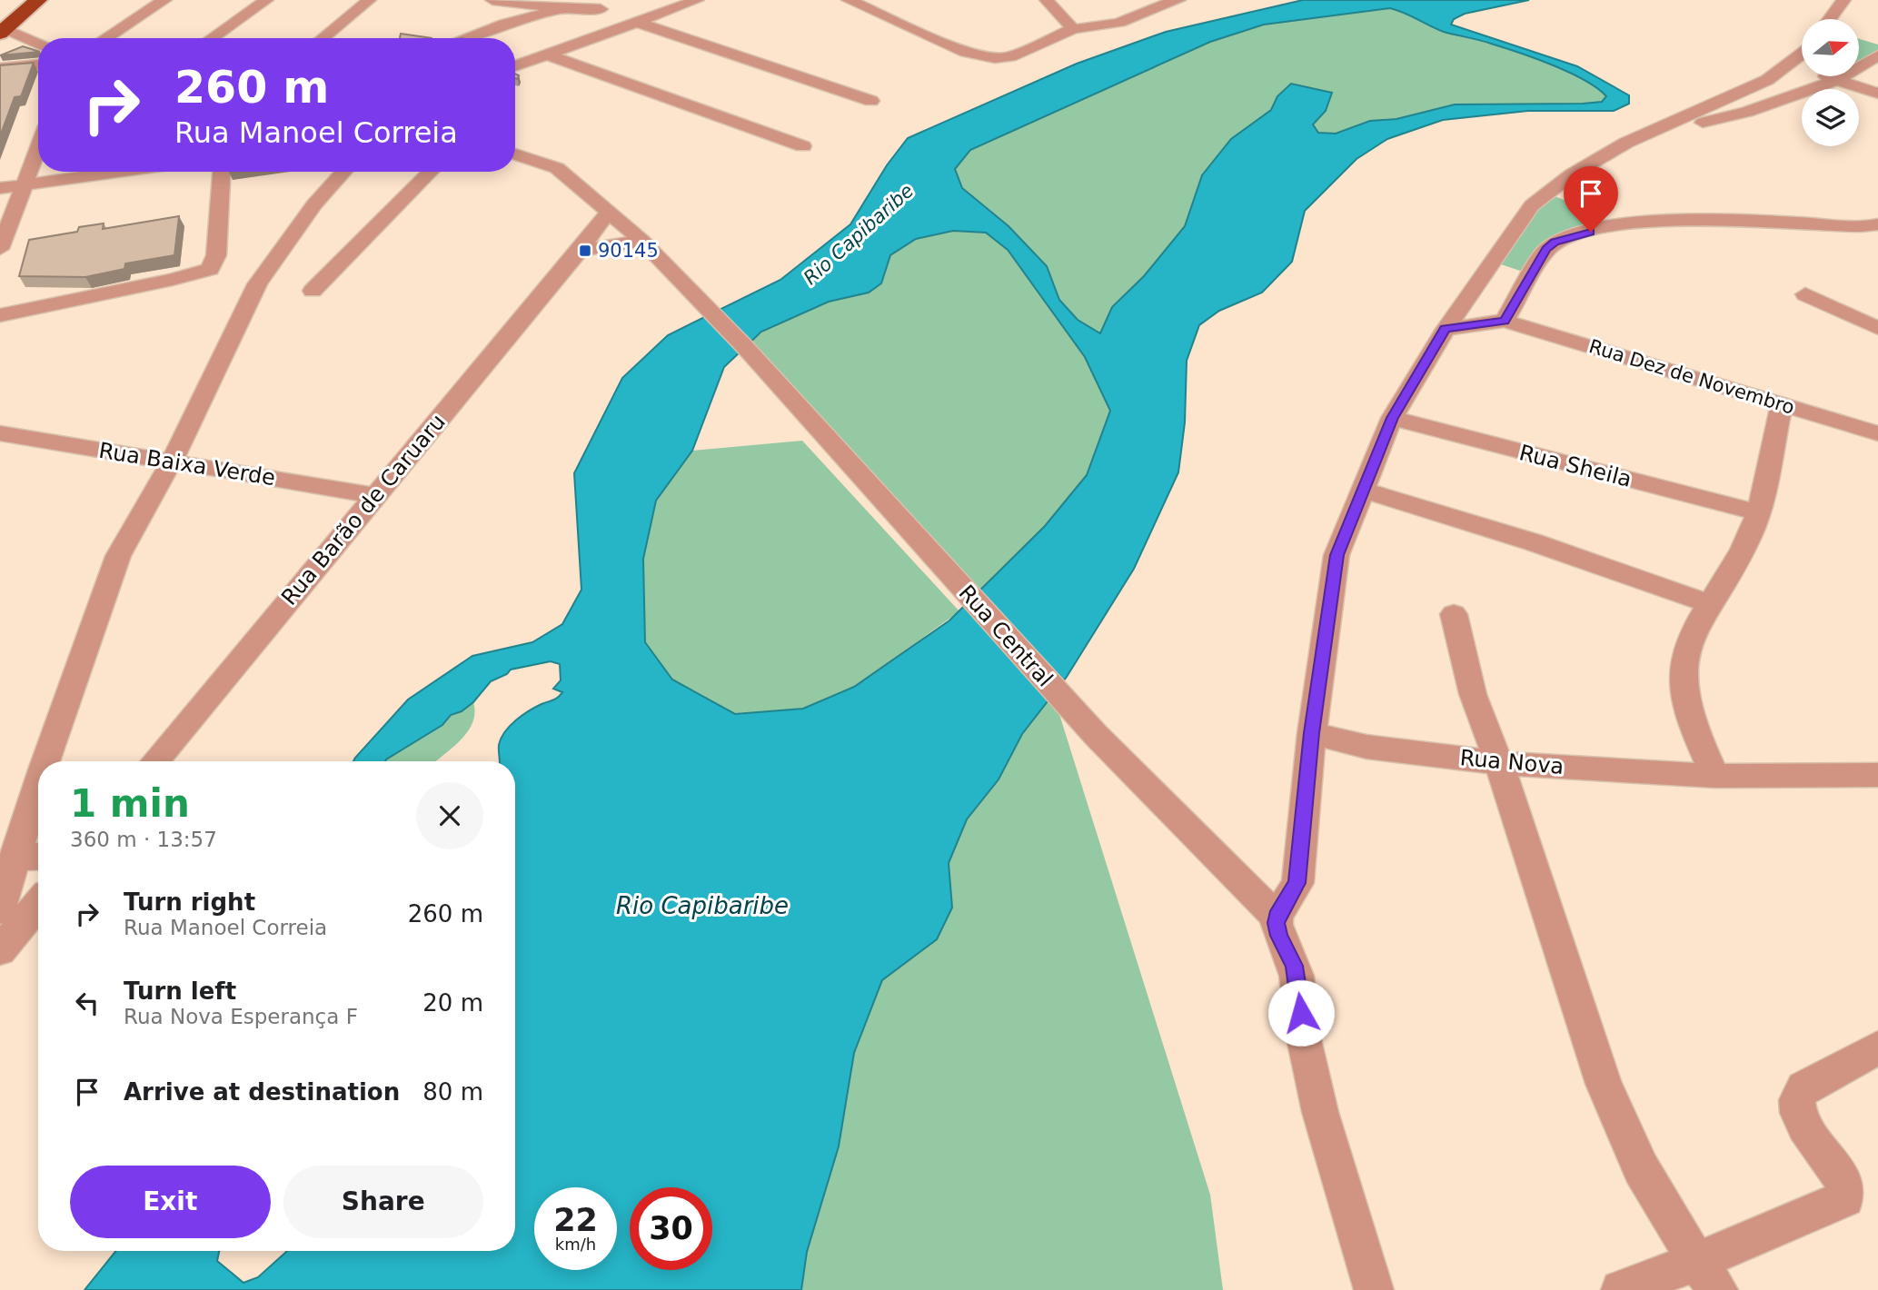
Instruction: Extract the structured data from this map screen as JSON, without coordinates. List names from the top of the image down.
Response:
{
  "streets": {
    "street": [
      "Rua Dez de Novembro",
      "Rua Baixa Verde",
      "Rua Sheila",
      "Rua Barão de Caruaru",
      "Rua Central",
      "Rua Nova"
    ]
  },
  "crossings": [
    ["Rua Baixa Verde", "Rua Barão de Caruaru"]
  ],
  "water": ["Rio Capibaribe"],
  "places": {
    "transit": ["90145"]
  },
  "north": "right",
  "page": {
    "turn": ["260 m", "Rua Manoel Correia"],
    "heading": ["1 min", "360 m · 13:57"],
    "list": [
      {
        "name": "Turn right",
        "note": "Rua Manoel Correia",
        "value": "260 m"
      },
      {
        "name": "Turn left",
        "note": "Rua Nova Esperança F",
        "value": "20 m"
      },
      {
        "name": "Arrive at destination",
        "value": "80 m"
      }
    ],
    "buttons": ["Exit", "Share"],
    "speed": "22 km/h",
    "limit": "30"
  }
}
